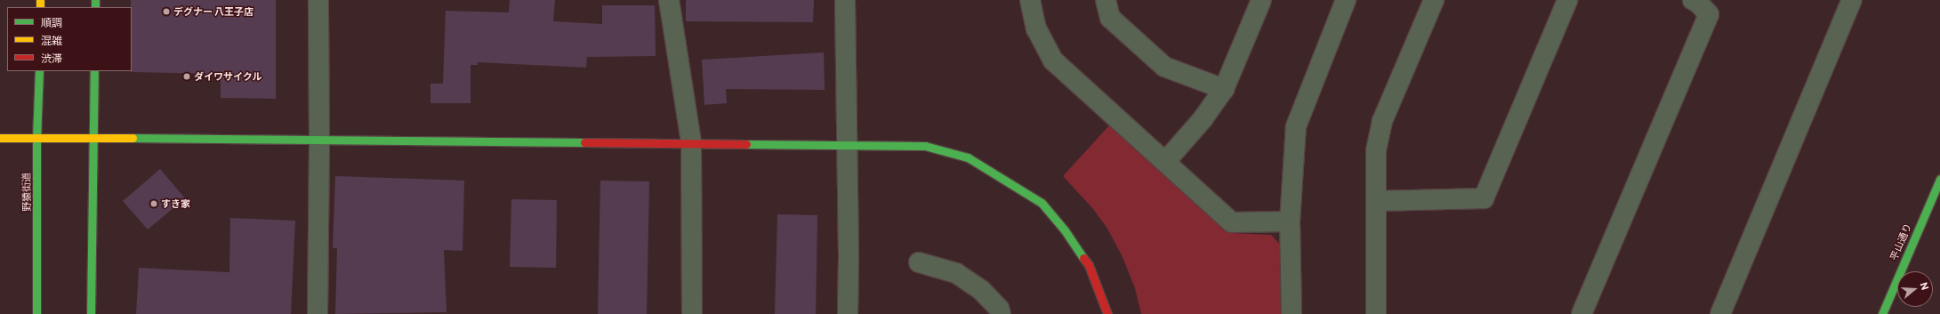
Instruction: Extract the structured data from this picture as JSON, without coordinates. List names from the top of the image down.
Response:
{
  "streets": {
    "street": ["野猿街道", "平山通り"]
  },
  "places": ["デグナー 八王子店", "ダイワサイクル", "すき家"],
  "legend": ["順調", "混雑", "渋滞"],
  "north": "right"
}
